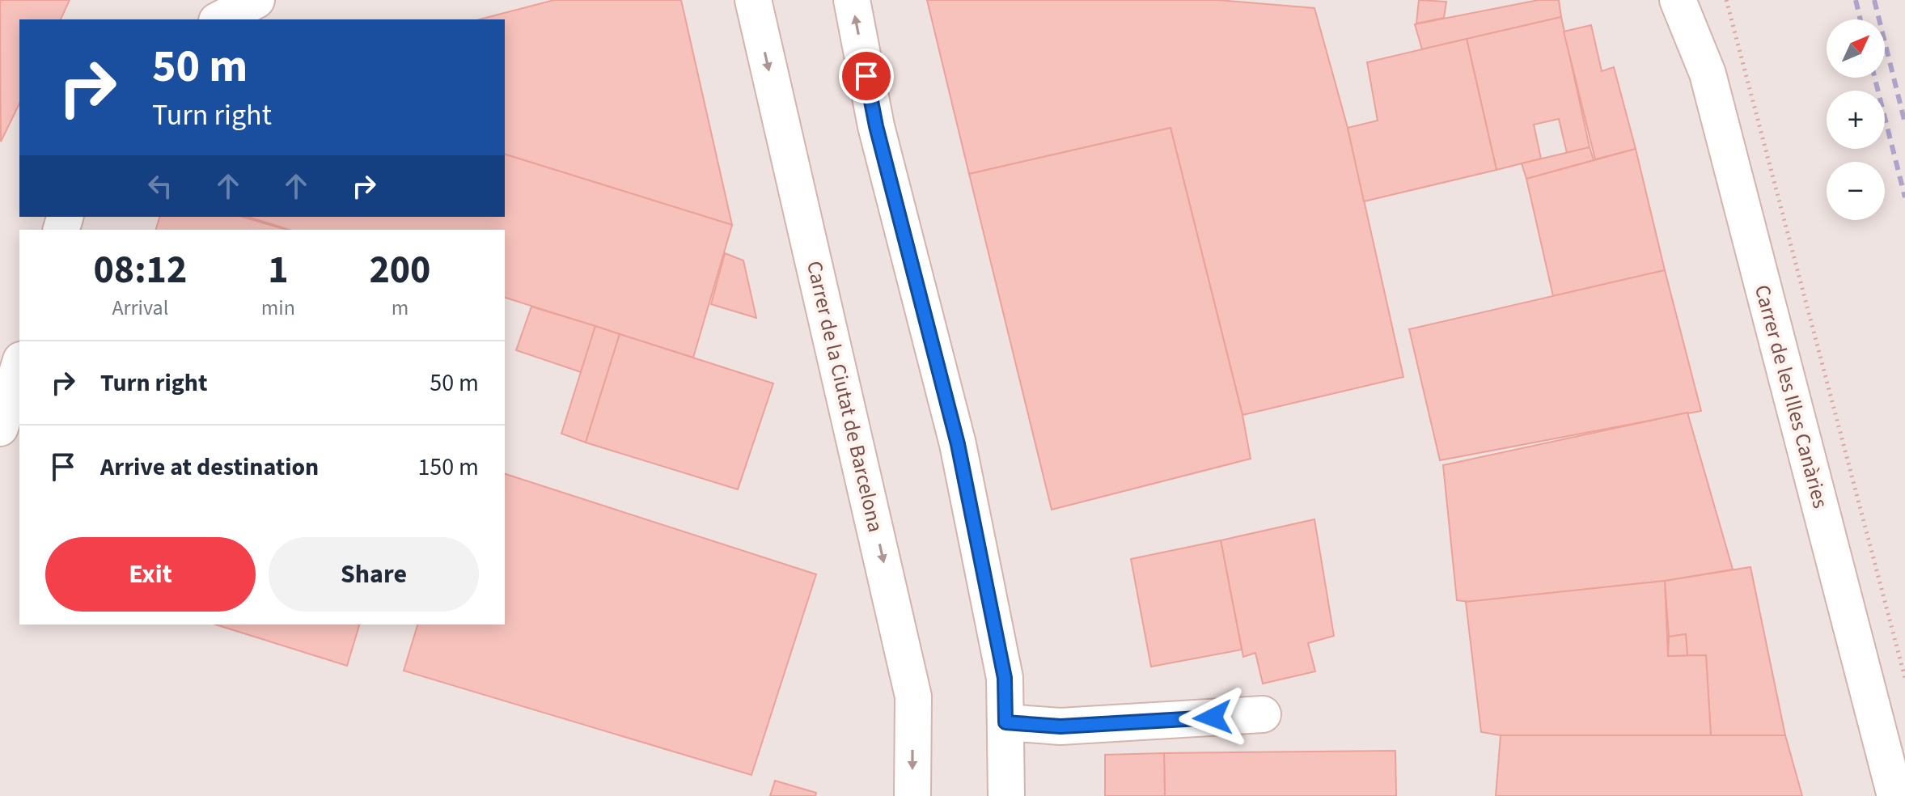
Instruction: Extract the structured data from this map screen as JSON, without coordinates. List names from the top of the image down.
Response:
{
  "streets": {
    "street": ["Carrer de la Ciutat de Barcelona", "Carrer de les Illes Canàries"]
  },
  "north": "top right",
  "page": {
    "map_buttons": ["+", "−"],
    "turn": ["50 m", "Turn right"],
    "eta": [
      "08:12",
      "Arrival",
      "1",
      "min",
      "200",
      "m"
    ],
    "list": [
      {
        "name": "Turn right",
        "value": "50 m"
      },
      {
        "name": "Arrive at destination",
        "value": "150 m"
      }
    ],
    "buttons": ["Exit", "Share"]
  }
}
